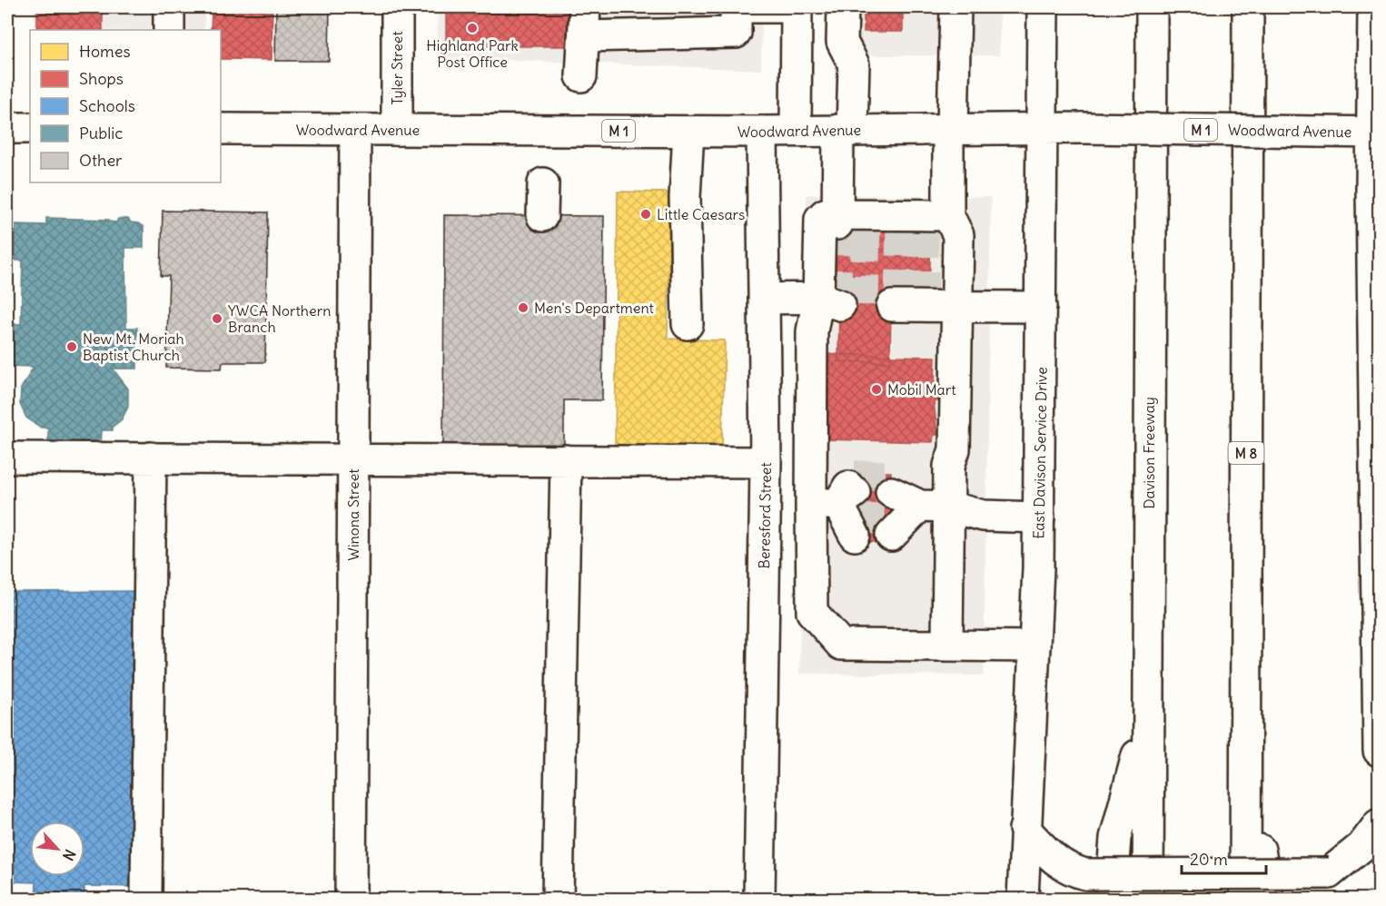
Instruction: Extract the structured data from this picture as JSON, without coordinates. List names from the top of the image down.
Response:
{
  "streets": {
    "main road": [
      "Tyler Street",
      "Woodward Avenue",
      "M 1",
      "East Davison Service Drive",
      "Davison Freeway",
      "M 8",
      "Winona Street",
      "Beresford Street"
    ]
  },
  "crossings": [
    ["Tyler Street", "Woodward Avenue"],
    ["Woodward Avenue", "East Davison Service Drive"],
    ["Woodward Avenue", "Winona Street"],
    ["Woodward Avenue", "Beresford Street"]
  ],
  "places": [
    "Highland Park Post Office",
    "Little Caesars",
    "Men's Department",
    "YWCA Northern Branch",
    "New Mt. Moriah Baptist Church",
    "Mobil Mart"
  ],
  "legend": [
    "Homes",
    "Shops",
    "Schools",
    "Public",
    "Other"
  ],
  "scale_bar": "20 m",
  "north": "bottom right"
}
